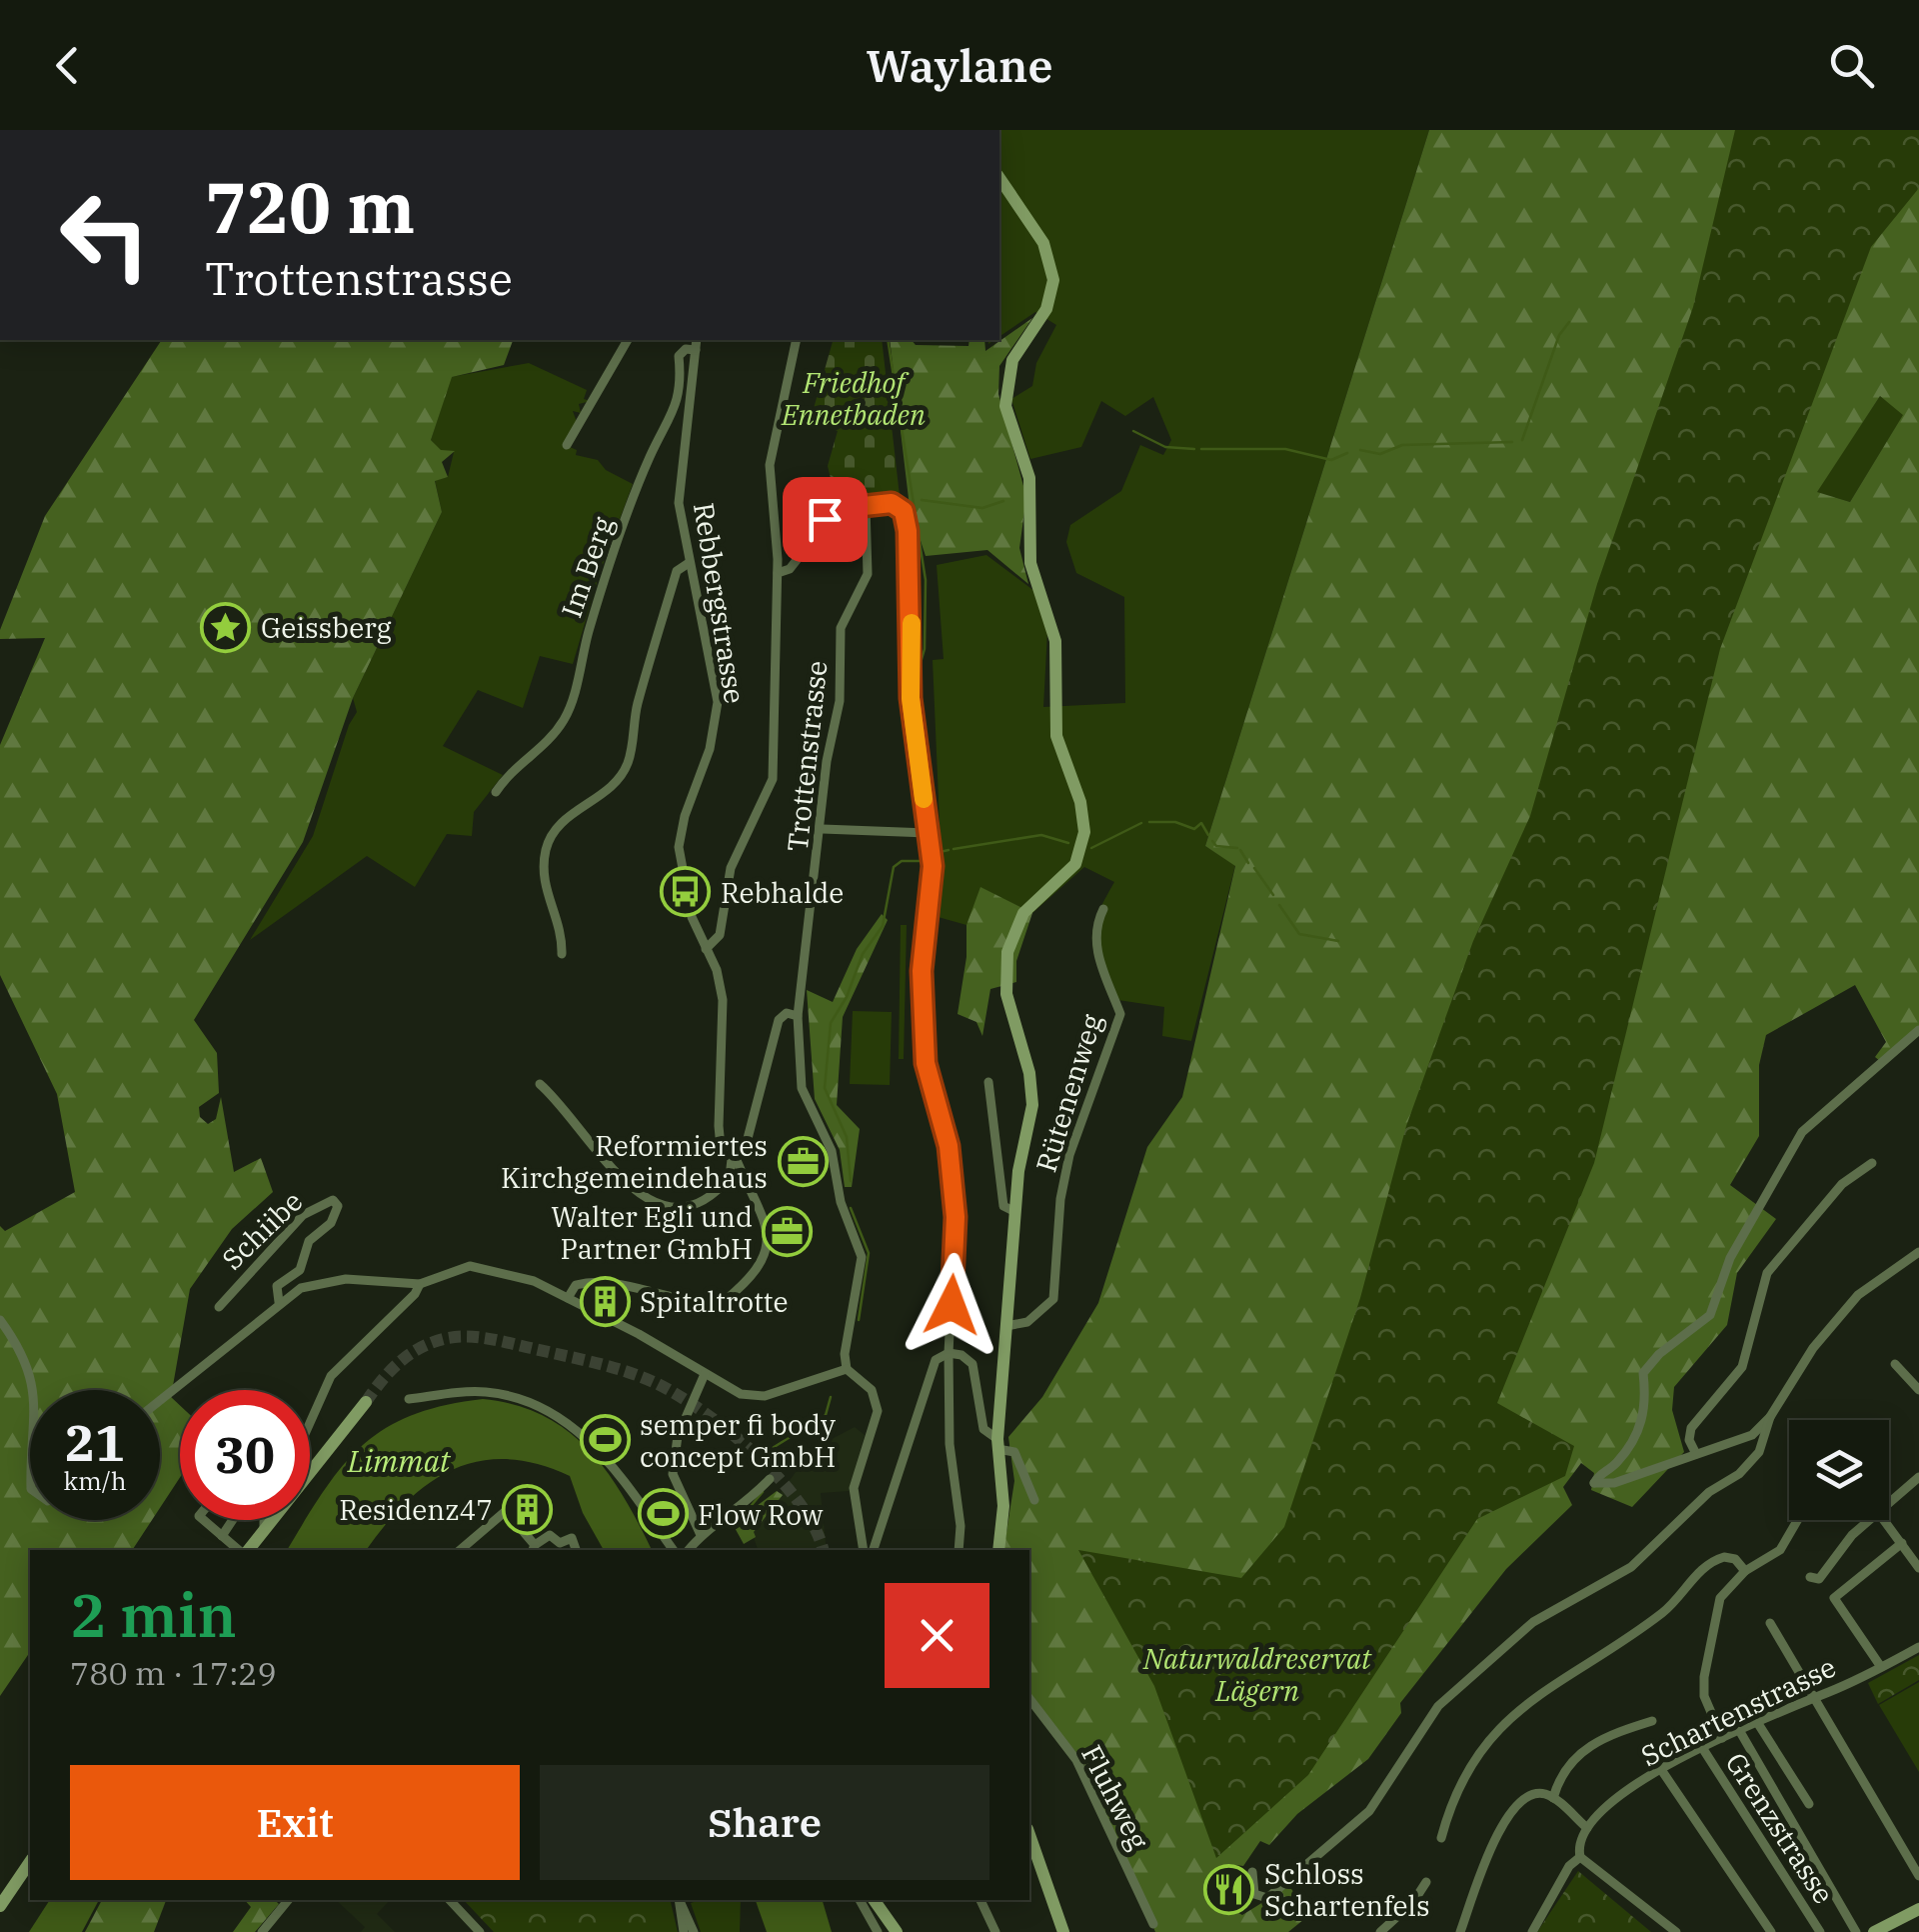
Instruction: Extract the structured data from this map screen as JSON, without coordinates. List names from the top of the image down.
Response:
{
  "streets": {
    "street": [
      "Im Berg",
      "Rebbergstrasse",
      "Trottenstrasse",
      "Rütenenweg",
      "Schiibe",
      "Schartenstrasse",
      "Fluhweg",
      "Grenzstrasse"
    ]
  },
  "crossings": [
    ["Im Berg", "Rebbergstrasse"],
    ["Schartenstrasse", "Grenzstrasse"]
  ],
  "water": ["Limmat"],
  "parks": ["Friedhof Ennetbaden", "Naturwaldreservat Lägern"],
  "places": {
    "place": ["Geissberg"],
    "bus stop": ["Rebhalde"],
    "office": ["Reformiertes Kirchgemeindehaus", "Walter Egli und Partner GmbH"],
    "building": ["Spitaltrotte", "Residenz47"],
    "sports": ["semper fi body concept GmbH", "Flow Row"],
    "restaurant": ["Schloss Schartenfels"]
  },
  "page": {
    "header": "Waylane",
    "turn": ["720 m", "Trottenstrasse"],
    "speed": "21 km/h",
    "limit": "30",
    "heading": ["2 min", "780 m · 17:29"],
    "buttons": ["Exit", "Share"]
  }
}
